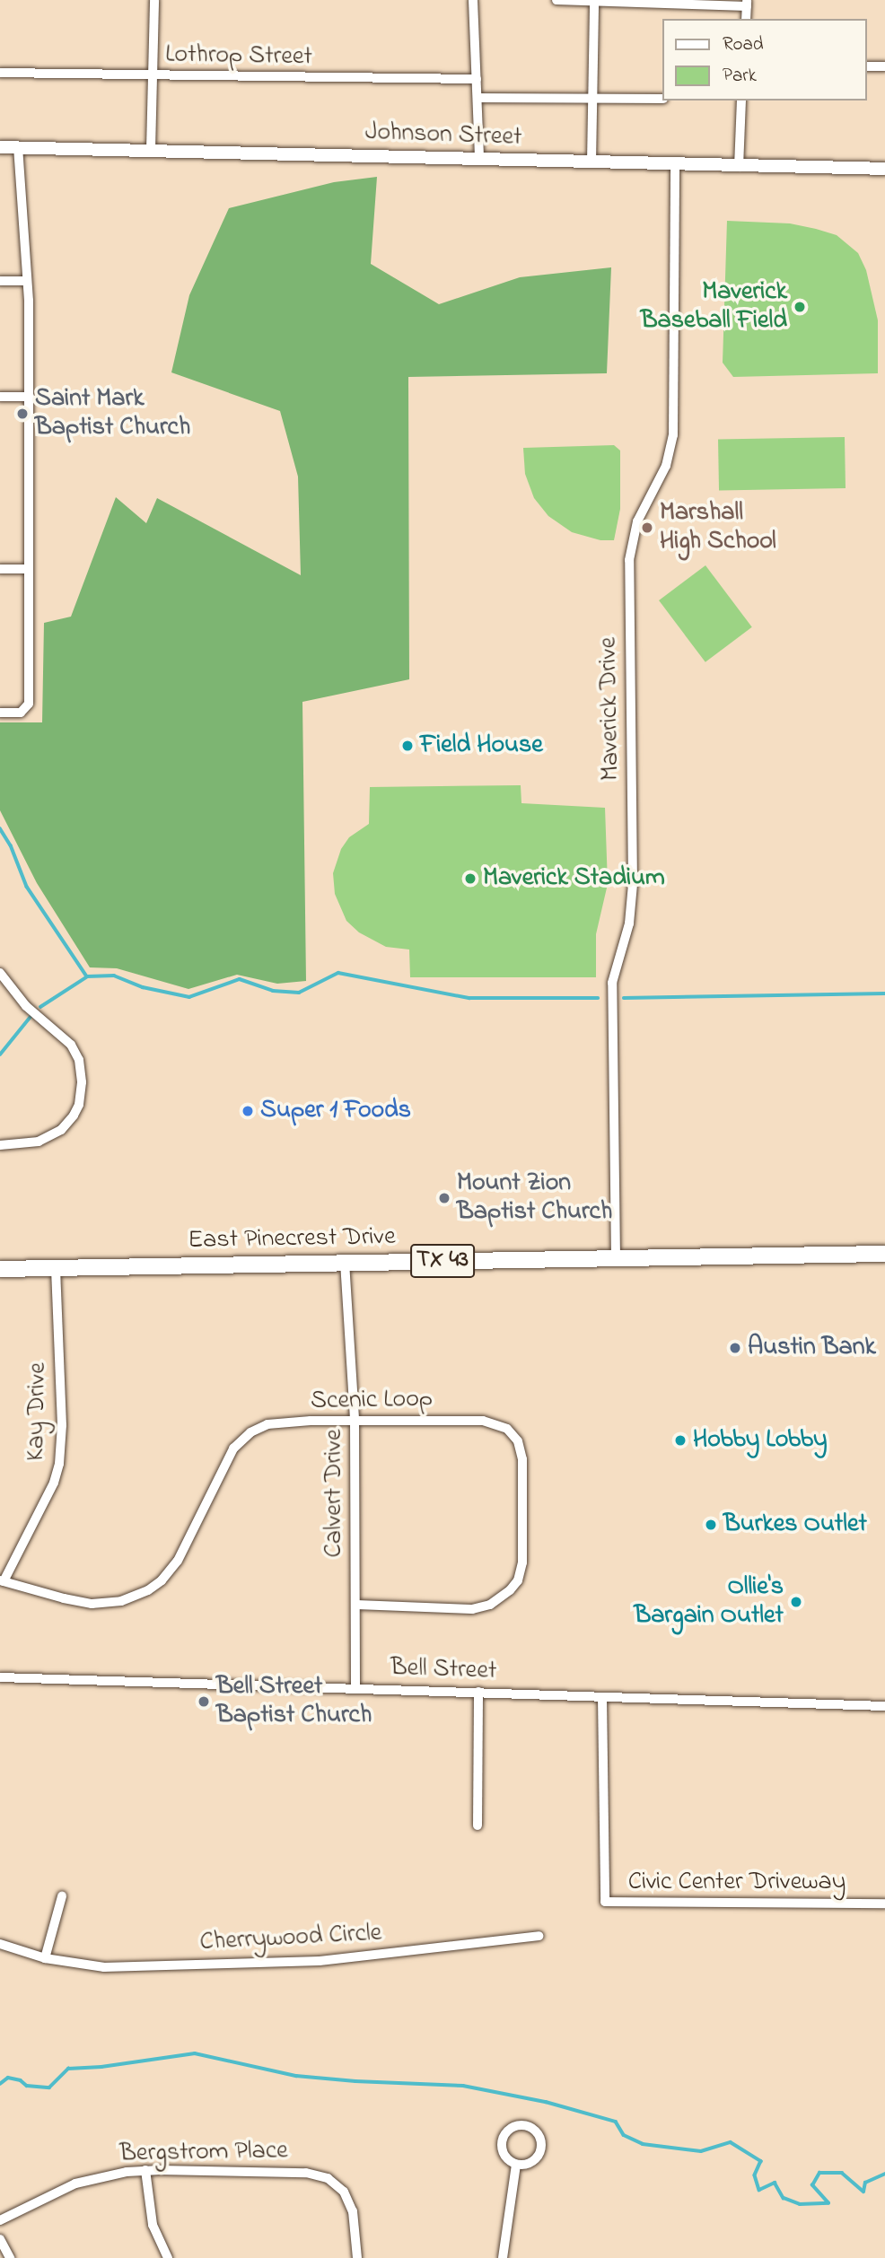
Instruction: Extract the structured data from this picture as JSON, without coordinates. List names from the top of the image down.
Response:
{
  "streets": {
    "main road": ["East Pinecrest Drive", "TX 43"],
    "street": [
      "Lothrop Street",
      "Johnson Street",
      "Maverick Drive",
      "Scenic Loop",
      "Kay Drive",
      "Calvert Drive",
      "Bell Street",
      "Civic Center Driveway",
      "Cherrywood Circle",
      "Bergstrom Place"
    ]
  },
  "crossings": [
    ["Johnson Street", "Maverick Drive"],
    ["Maverick Drive", "East Pinecrest Drive"],
    ["East Pinecrest Drive", "Kay Drive"],
    ["East Pinecrest Drive", "Calvert Drive"],
    ["Scenic Loop", "Kay Drive"],
    ["Scenic Loop", "Calvert Drive"],
    ["Calvert Drive", "Bell Street"],
    ["Bell Street", "Civic Center Driveway"]
  ],
  "places": [
    "Maverick Baseball Field",
    "Saint Mark Baptist Church",
    "Marshall High School",
    "Field House",
    "Maverick Stadium",
    "Super 1 Foods",
    "Mount Zion Baptist Church",
    "Austin Bank",
    "Hobby Lobby",
    "Burkes Outlet",
    "Ollie's Bargain Outlet",
    "Bell Street Baptist Church"
  ],
  "legend": ["Road", "Park"]
}
